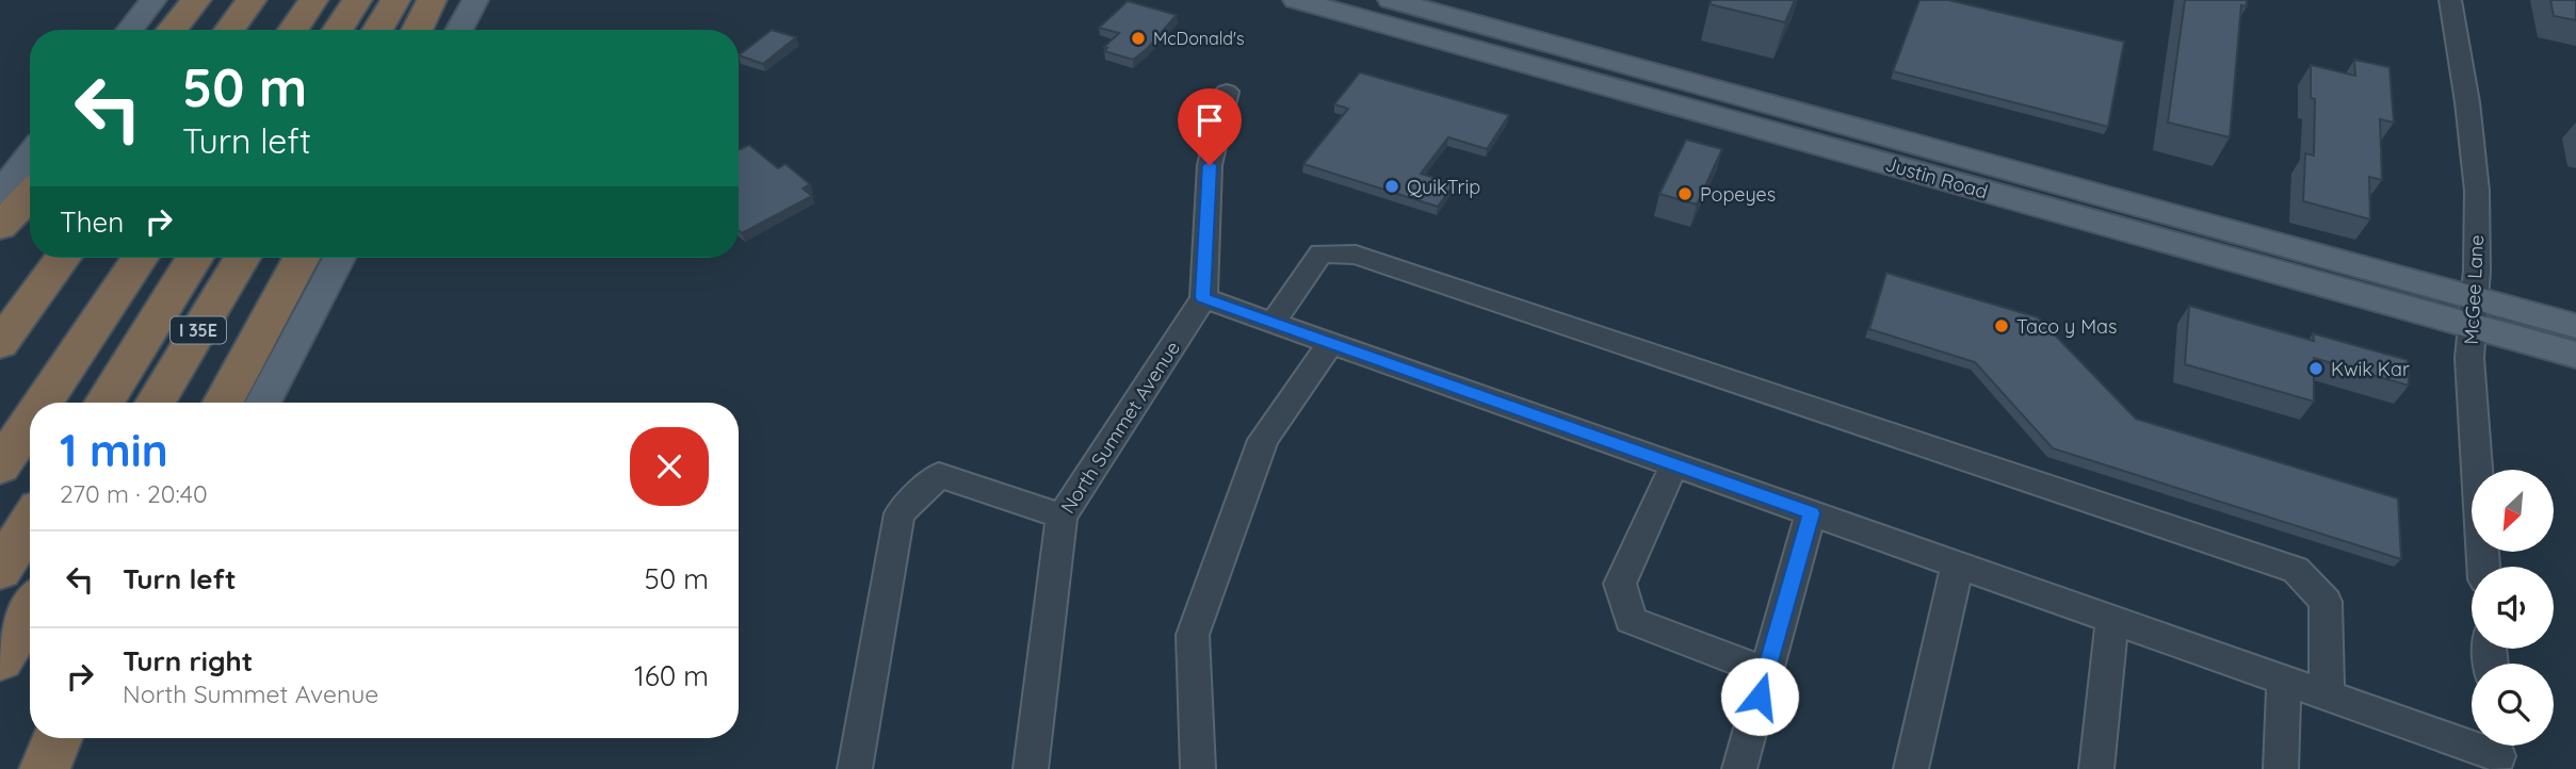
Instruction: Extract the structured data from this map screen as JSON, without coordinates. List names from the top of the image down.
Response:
{
  "streets": {
    "highway": ["I 35E"],
    "main road": ["Justin Road"],
    "street": ["McGee Lane", "North Summet Avenue"]
  },
  "crossings": [
    ["Justin Road", "McGee Lane"]
  ],
  "places": [
    "McDonald's",
    "QuikTrip",
    "Popeyes",
    "Taco y Mas",
    "Kwik Kar"
  ],
  "north": "bottom left",
  "page": {
    "turn": ["50 m", "Turn left"],
    "then": "Then",
    "heading": ["1 min", "270 m · 20:40"],
    "list": [
      {
        "name": "Turn left",
        "value": "50 m"
      },
      {
        "name": "Turn right",
        "note": "North Summet Avenue",
        "value": "160 m"
      }
    ]
  }
}
